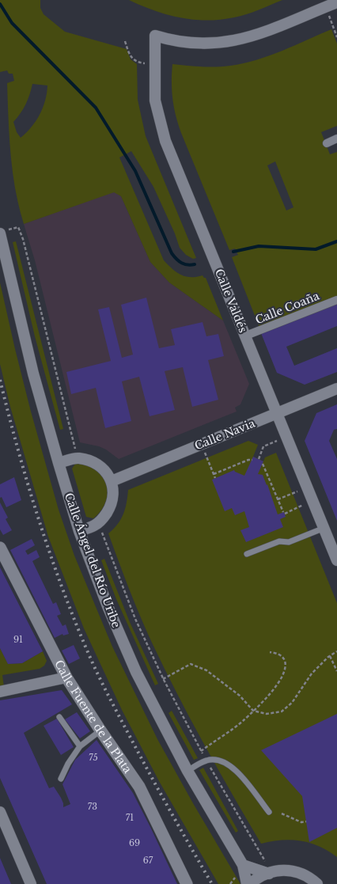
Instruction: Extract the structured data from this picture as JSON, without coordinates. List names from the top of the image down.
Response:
{
  "streets": {
    "main road": ["Calle Fuente de la Plata"],
    "street": [
      "Calle Valdés",
      "Calle Coaña",
      "Calle Navia",
      "Calle Ángel del Río Uribe"
    ]
  },
  "crossings": [
    ["Calle Valdés", "Calle Coaña"],
    ["Calle Valdés", "Calle Navia"]
  ],
  "house_numbers": [
    "91",
    "75",
    "73",
    "71",
    "69",
    "67"
  ]
}
